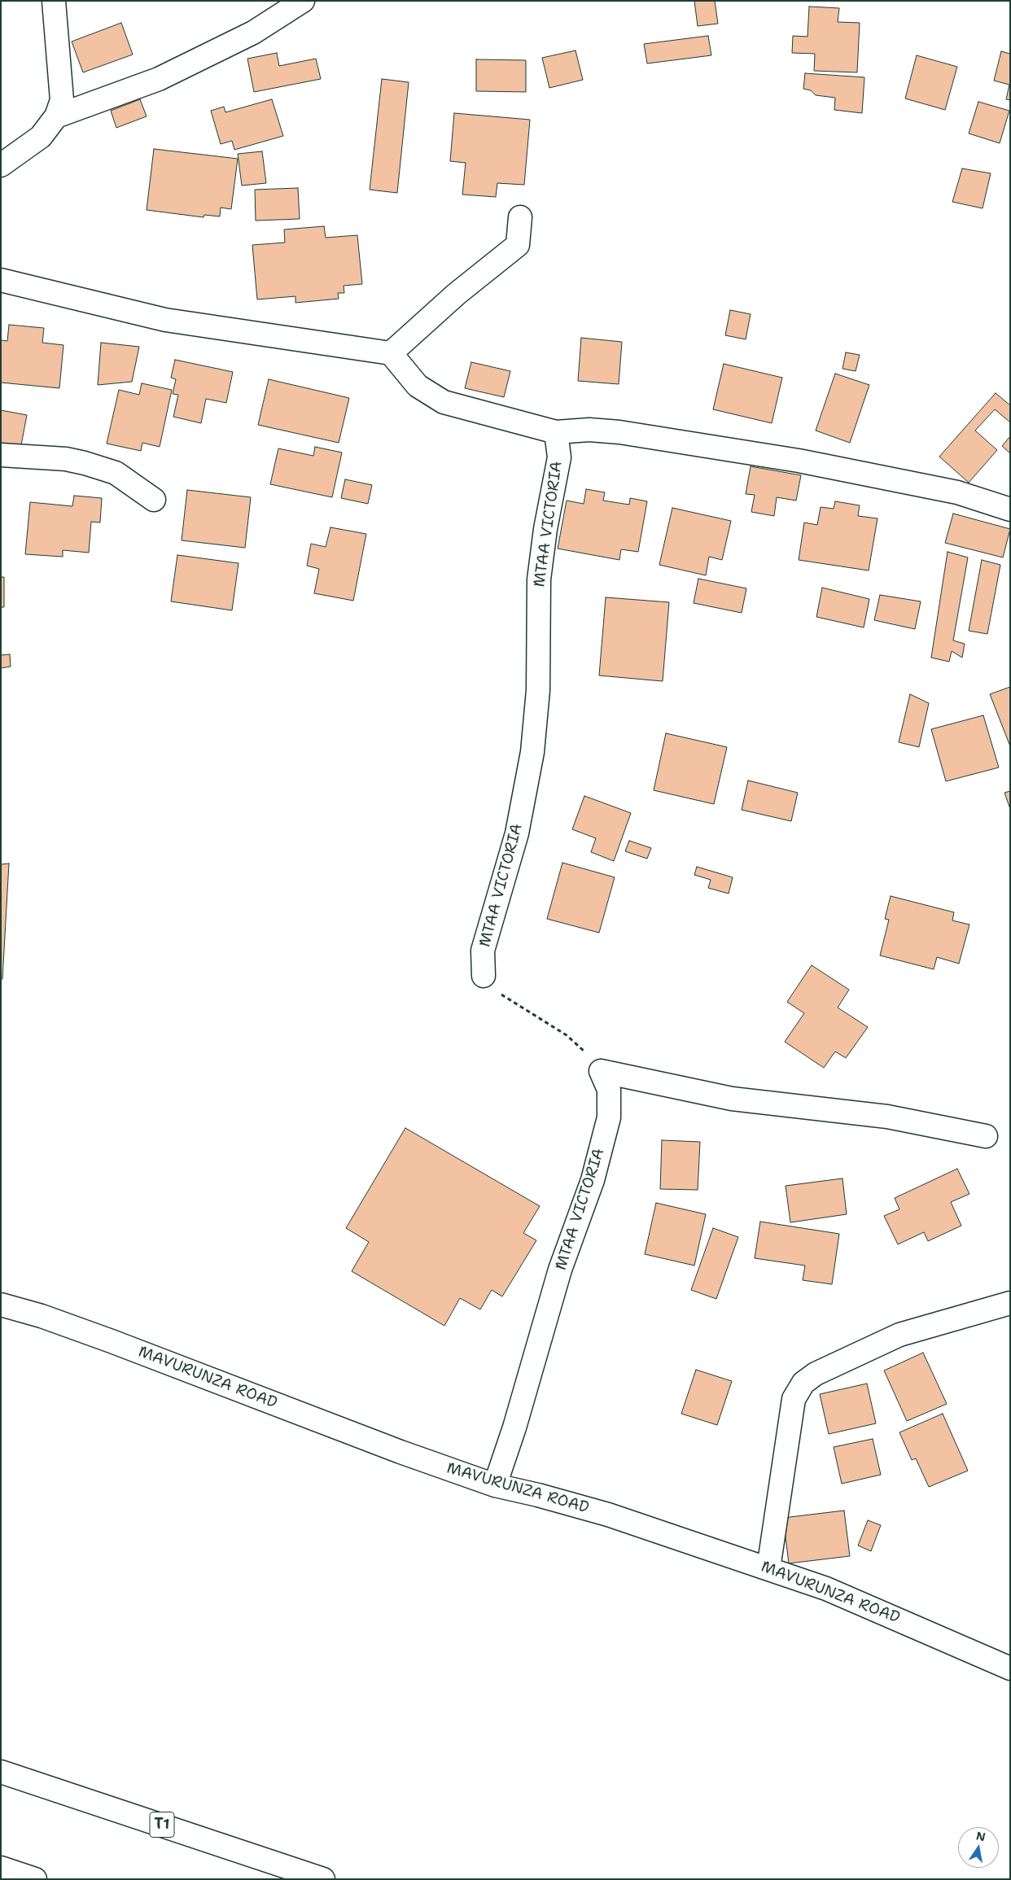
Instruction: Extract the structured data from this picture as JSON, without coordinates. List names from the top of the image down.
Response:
{
  "streets": {
    "main road": ["MTAA VICTORIA", "MAVURUNZA ROAD", "T1"]
  },
  "crossings": [
    ["MTAA VICTORIA", "MAVURUNZA ROAD"]
  ],
  "north": "top"
}
